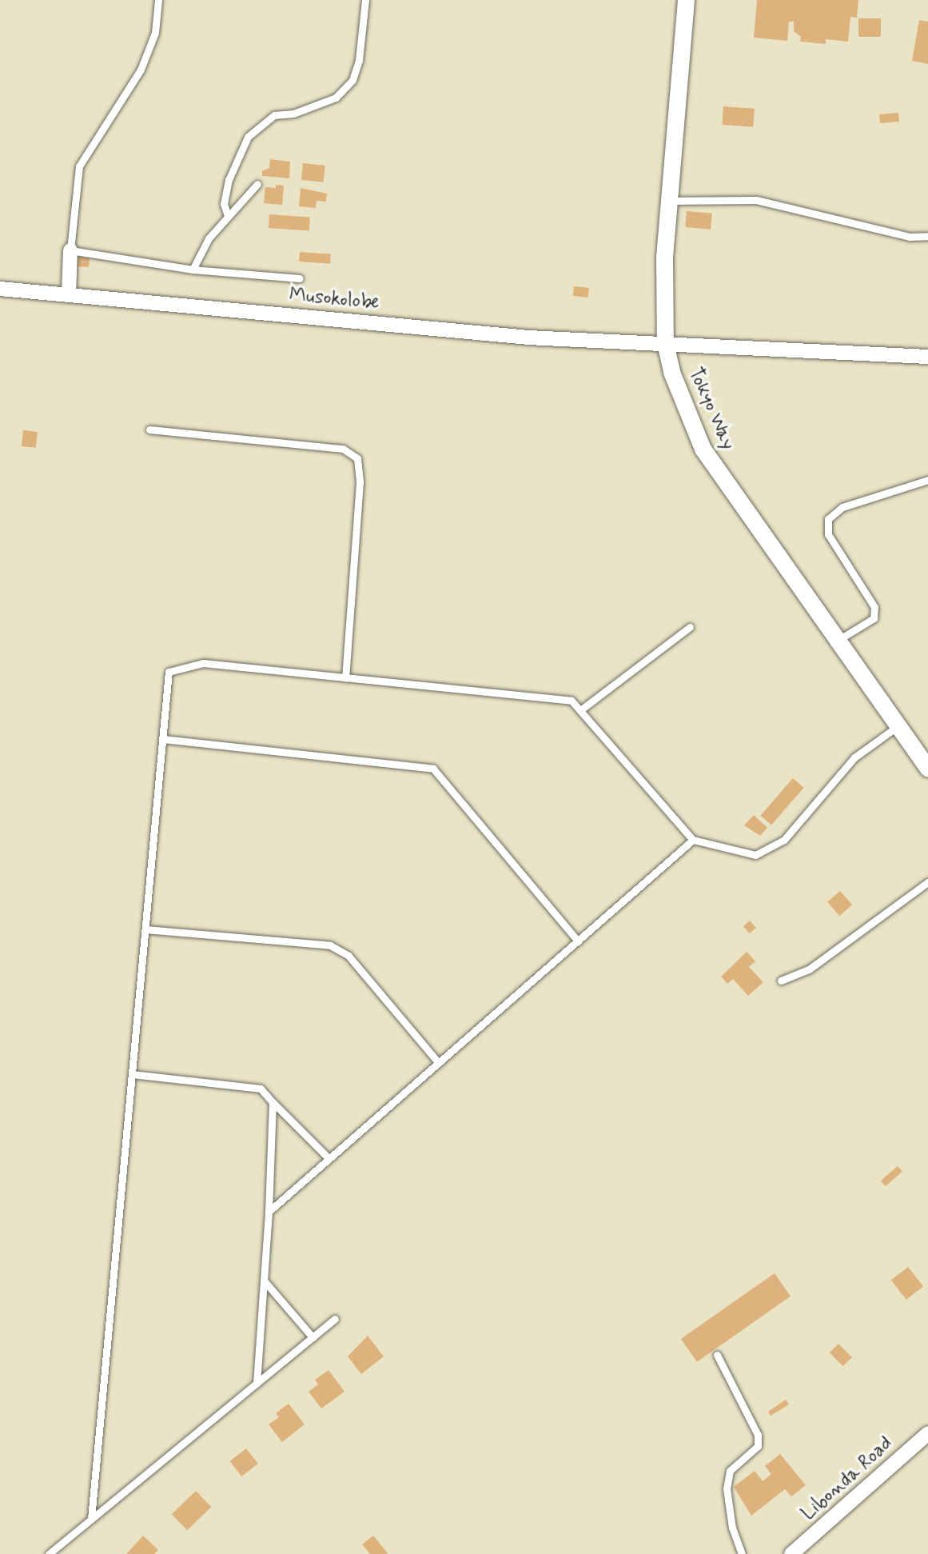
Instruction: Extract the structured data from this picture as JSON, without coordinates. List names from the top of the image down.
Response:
{
  "streets": {
    "street": ["Musokolobe", "Tokyo Way", "Libonda Road"]
  },
  "crossings": [
    ["Musokolobe", "Tokyo Way"]
  ]
}
